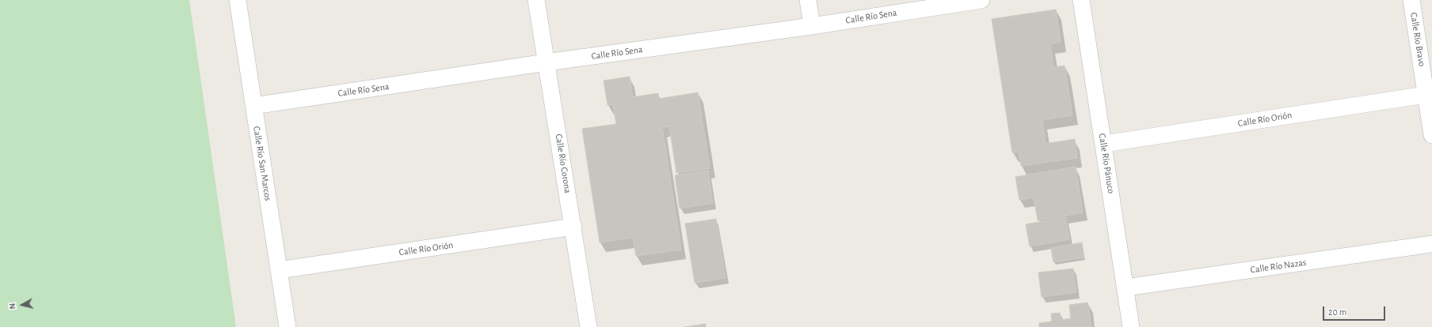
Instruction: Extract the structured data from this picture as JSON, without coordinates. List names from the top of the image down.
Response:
{
  "streets": {
    "street": [
      "Calle Río Sena",
      "Calle Río Bravo",
      "Calle Río Orión",
      "Calle Río San Marcos",
      "Calle Río Corona",
      "Calle Río Pánuco",
      "Calle Río Nazas"
    ]
  },
  "crossings": [
    ["Calle Río Sena", "Calle Río San Marcos"],
    ["Calle Río Sena", "Calle Río Corona"],
    ["Calle Río Bravo", "Calle Río Orión"],
    ["Calle Río Orión", "Calle Río San Marcos"],
    ["Calle Río Orión", "Calle Río Corona"],
    ["Calle Río Orión", "Calle Río Pánuco"],
    ["Calle Río Pánuco", "Calle Río Nazas"]
  ],
  "scale_bar": "20 m",
  "north": "left"
}
